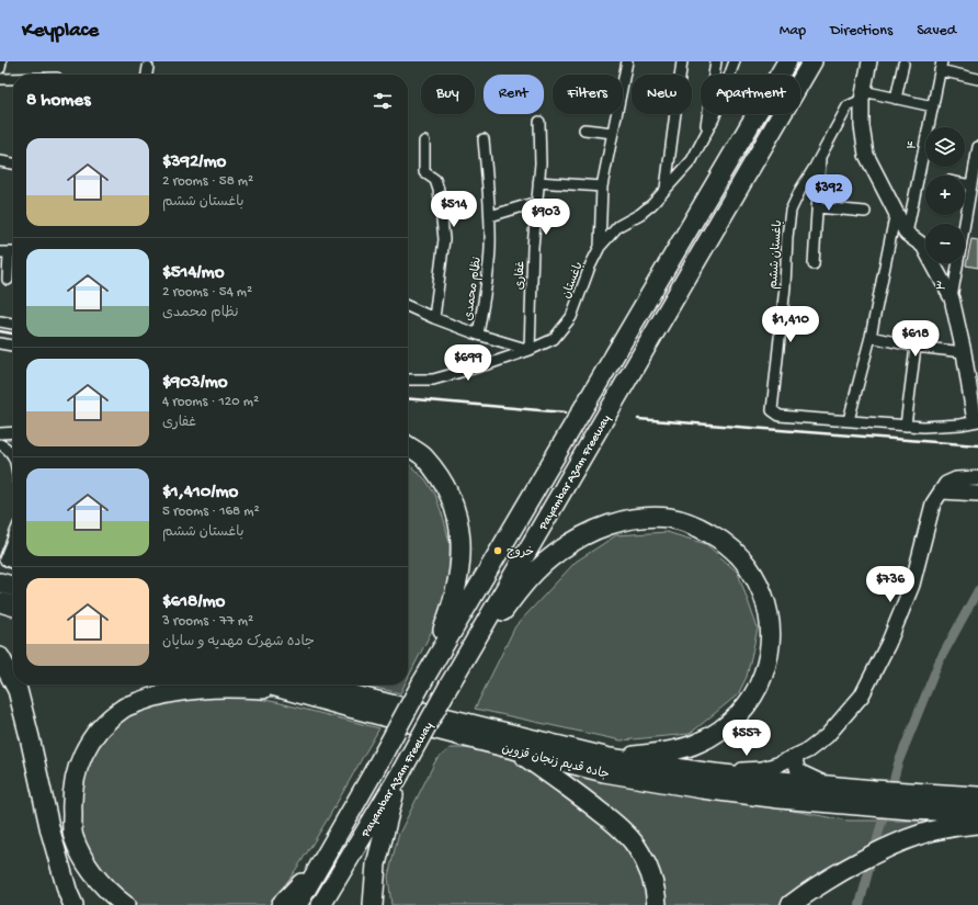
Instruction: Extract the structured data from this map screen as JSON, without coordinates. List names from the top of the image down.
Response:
{
  "streets": {
    "highway": ["Payambar Azam Freeway", "جاده قدیم زنجان قزوین"],
    "street": [
      "۴",
      "باغستان ششم",
      "غفاری",
      "باغستان",
      "۳",
      "نظام محمدی"
    ]
  },
  "crossings": [
    ["غفاری", "باغستان"]
  ],
  "places": ["خروج"],
  "page": {
    "header": "Keyplace",
    "nav": ["Map", "Directions", "Saved"],
    "chip": [
      "Buy",
      "Rent",
      "Filters",
      "New",
      "Apartment"
    ],
    "heading": "8 homes",
    "map_buttons": ["+", "−"],
    "list": [
      {
        "name": "$392/mo",
        "note": "2 rooms · 58 m² · باغستان ششم"
      },
      {
        "name": "$514/mo",
        "note": "2 rooms · 54 m² · نظام محمدی"
      },
      {
        "name": "$903/mo",
        "note": "4 rooms · 120 m² · غفاری"
      },
      {
        "name": "$1,410/mo",
        "note": "5 rooms · 168 m² · باغستان ششم"
      },
      {
        "name": "$618/mo",
        "note": "3 rooms · 77 m² · جاده شهرک مهدیه و سایان"
      }
    ],
    "price": [
      "$392",
      "$514",
      "$903",
      "$1,410",
      "$618",
      "$699",
      "$736",
      "$557"
    ]
  }
}
